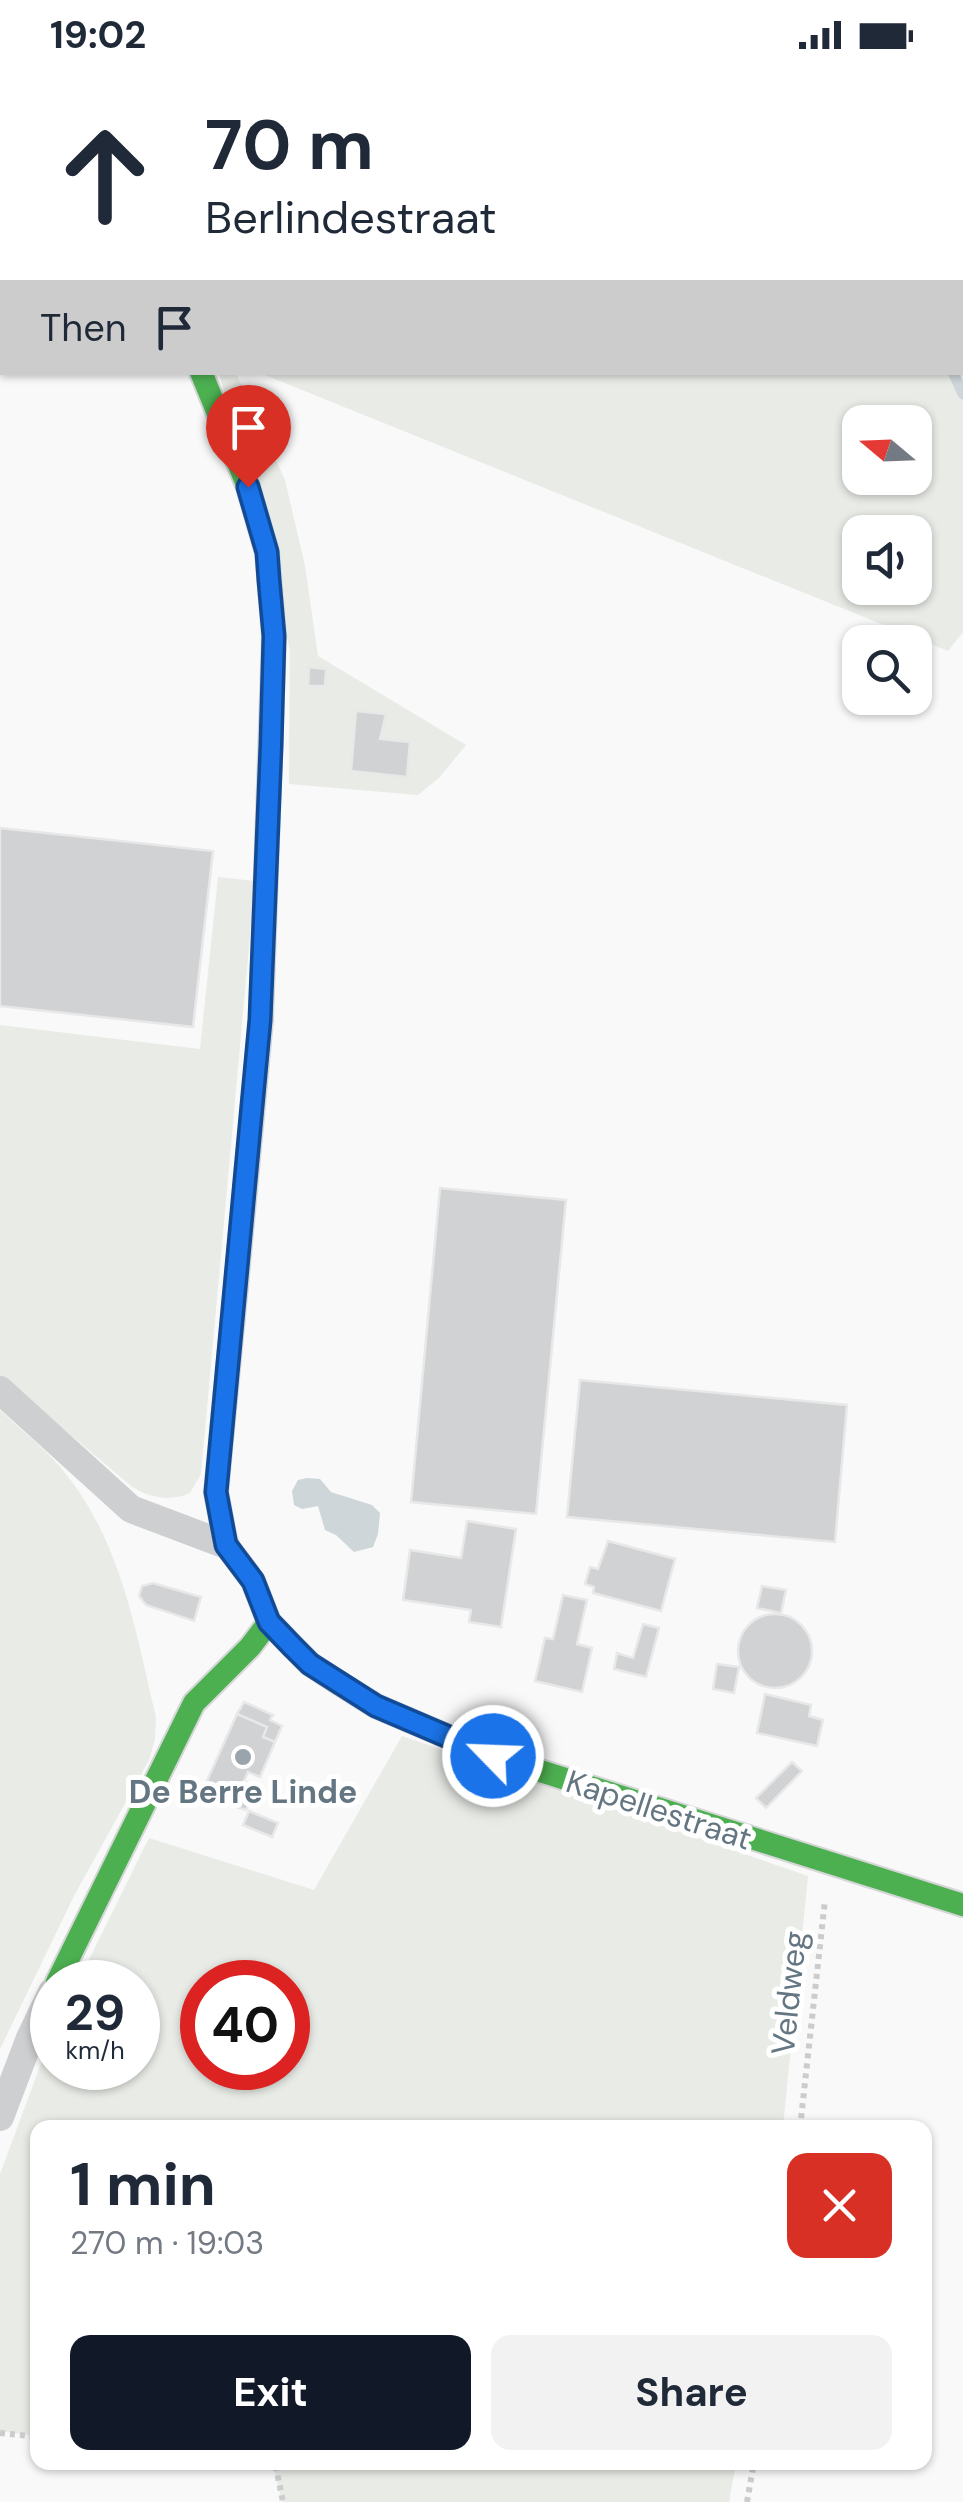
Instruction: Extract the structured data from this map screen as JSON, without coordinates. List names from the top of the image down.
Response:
{
  "streets": {
    "street": ["Kapellestraat"],
    "path": ["Veldweg"]
  },
  "crossings": [
    ["Kapellestraat", "Veldweg"]
  ],
  "places": ["De Berre Linde"],
  "north": "left",
  "page": {
    "status": "19:02",
    "turn": ["70 m", "Berlindestraat"],
    "then": "Then",
    "speed": "29 km/h",
    "limit": "40",
    "heading": ["1 min", "270 m · 19:03"],
    "buttons": ["Exit", "Share"]
  }
}
